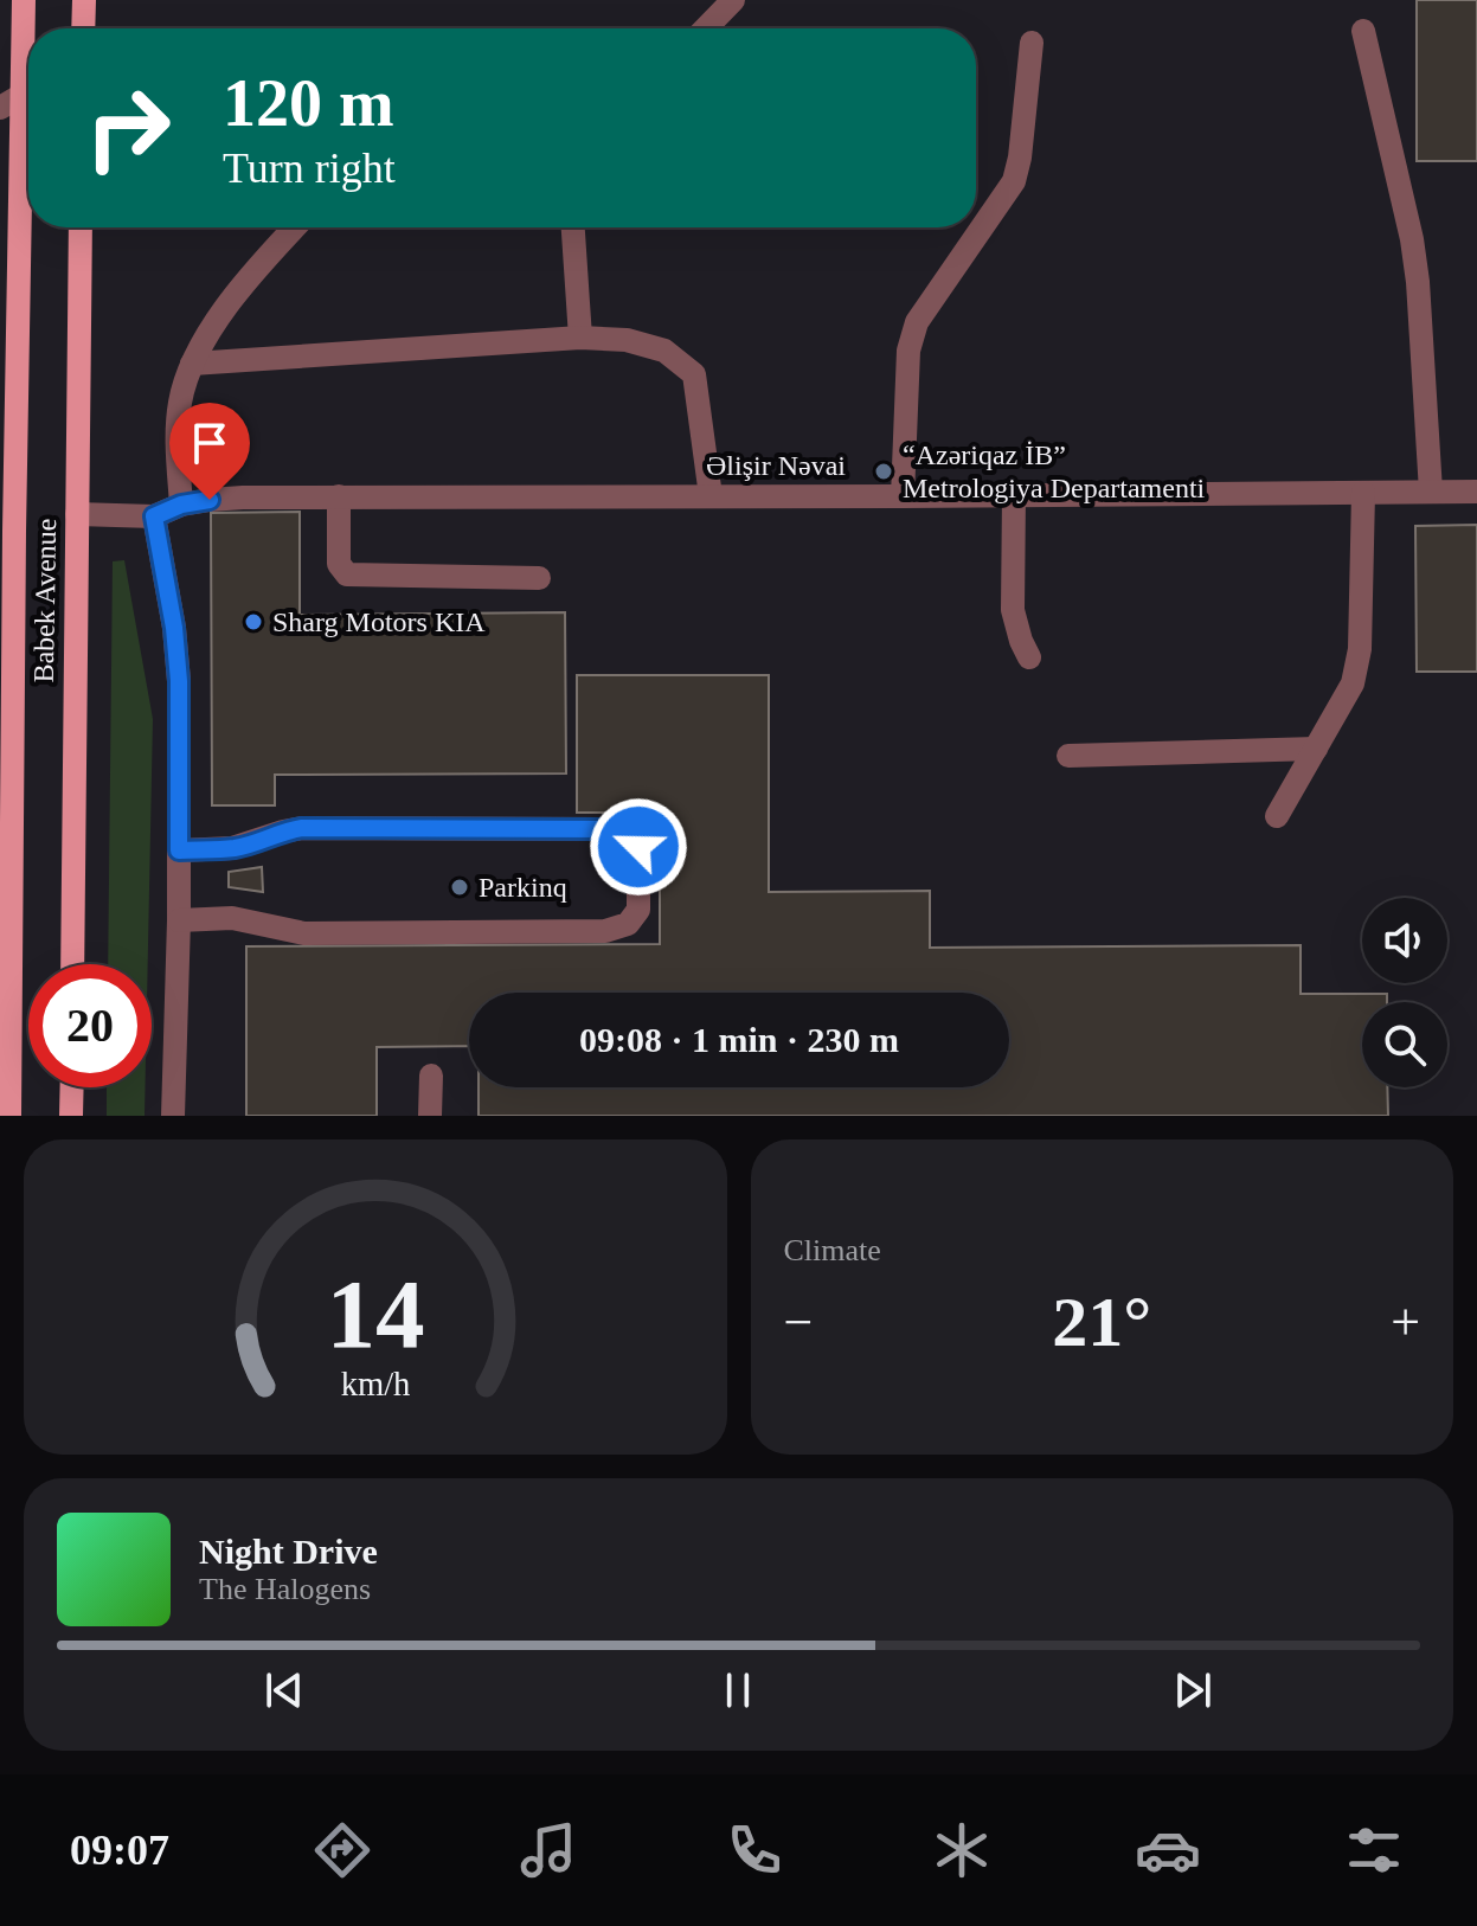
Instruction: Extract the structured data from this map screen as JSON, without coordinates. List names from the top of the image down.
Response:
{
  "streets": {
    "main road": ["Babek Avenue"],
    "street": ["Əlişir Nəvai"]
  },
  "crossings": [
    ["Əlişir Nəvai", "Babek Avenue"]
  ],
  "places": ["“Azəriqaz İB” Metrologiya Departamenti", "Sharg Motors KIA", "Parkinq"],
  "page": {
    "turn": ["120 m", "Turn right"],
    "limit": "20",
    "trip": "09:08 · 1 min · 230 m",
    "tile": "Climate",
    "heat": ["−", "21°", "+"],
    "song": ["Night Drive", "The Halogens"],
    "tabs": "09:07",
    "gauge": ["14", "km/h"]
  }
}
